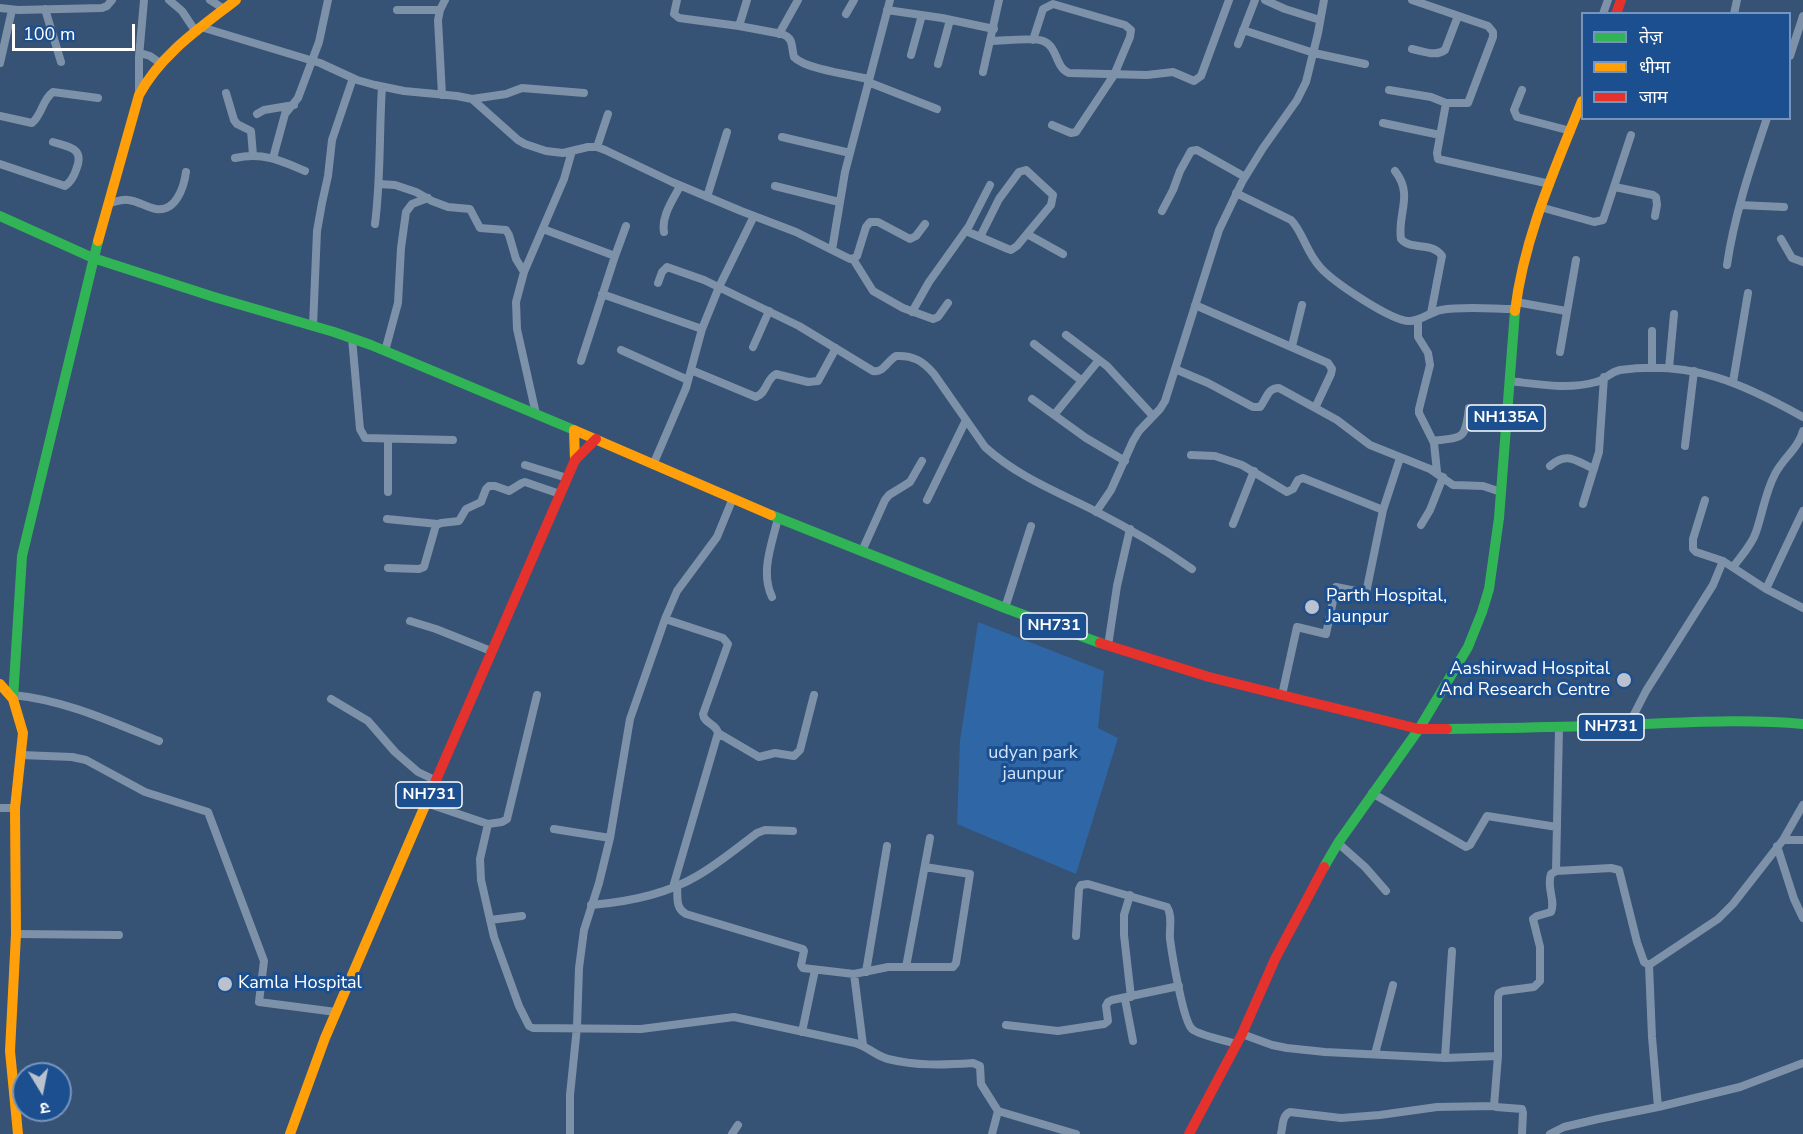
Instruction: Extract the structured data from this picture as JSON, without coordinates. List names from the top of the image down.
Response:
{
  "streets": {
    "main road": ["NH135A", "NH731"]
  },
  "crossings": [
    ["NH135A", "NH731"]
  ],
  "parks": ["udyan park jaunpur"],
  "places": ["Parth Hospital, Jaunpur", "Aashirwad Hospital And Research Centre", "Kamla Hospital"],
  "legend": ["तेज़", "धीमा", "जाम"],
  "scale_bar": "100 m",
  "north": "bottom"
}
